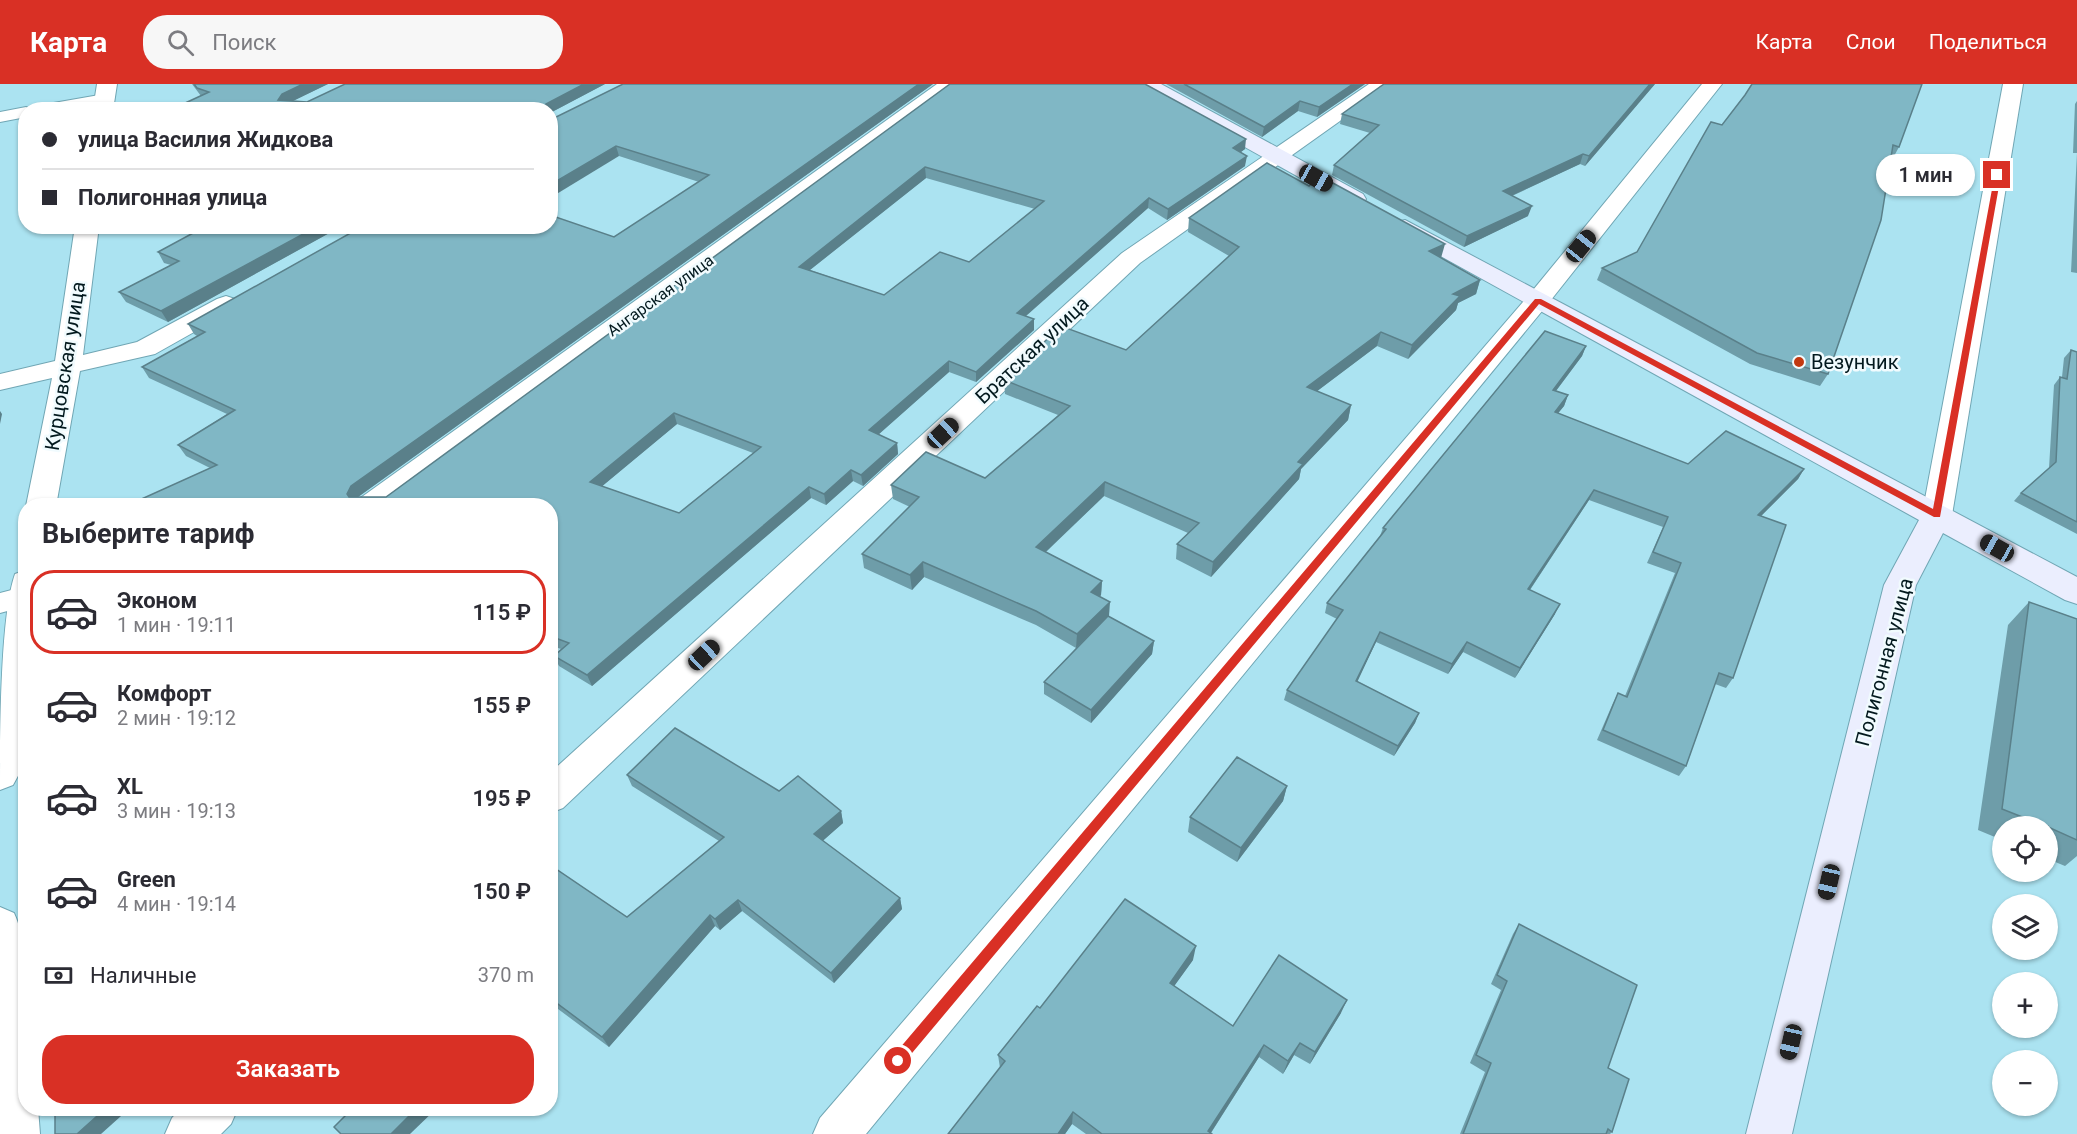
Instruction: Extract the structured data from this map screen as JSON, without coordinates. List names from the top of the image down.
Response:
{
  "streets": {
    "main road": ["Полигонная улица"],
    "street": ["Ангарская улица", "Братская улица", "Курцовская улица"]
  },
  "places": ["Везунчик"],
  "page": {
    "header": "Карта",
    "search": "Поиск",
    "nav": ["Карта", "Слои", "Поделиться"],
    "banner": ["улица Василия Жидкова", "Полигонная улица"],
    "bubble": "1 мин",
    "heading": "Выберите тариф",
    "list": [
      {
        "name": "Эконом",
        "note": "1 мин · 19:11",
        "value": "115 ₽"
      },
      {
        "name": "Комфорт",
        "note": "2 мин · 19:12",
        "value": "155 ₽"
      },
      {
        "name": "XL",
        "note": "3 мин · 19:13",
        "value": "195 ₽"
      },
      {
        "name": "Green",
        "note": "4 мин · 19:14",
        "value": "150 ₽"
      }
    ],
    "map_buttons": ["+", "−"],
    "pay": ["Наличные", "370 m"],
    "buttons": "Заказать"
  }
}
